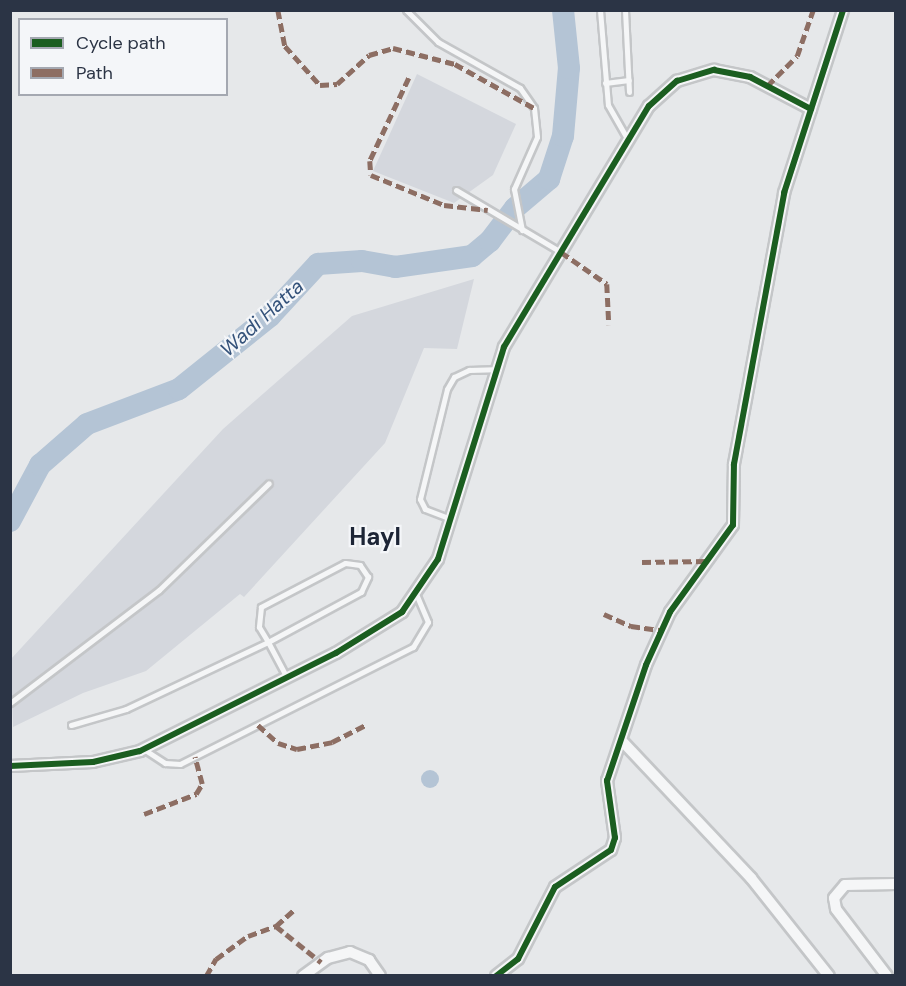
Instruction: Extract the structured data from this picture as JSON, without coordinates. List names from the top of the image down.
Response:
{
  "districts": ["Hayl"],
  "water": ["Wadi Hatta"],
  "legend": ["Cycle path", "Path"]
}
